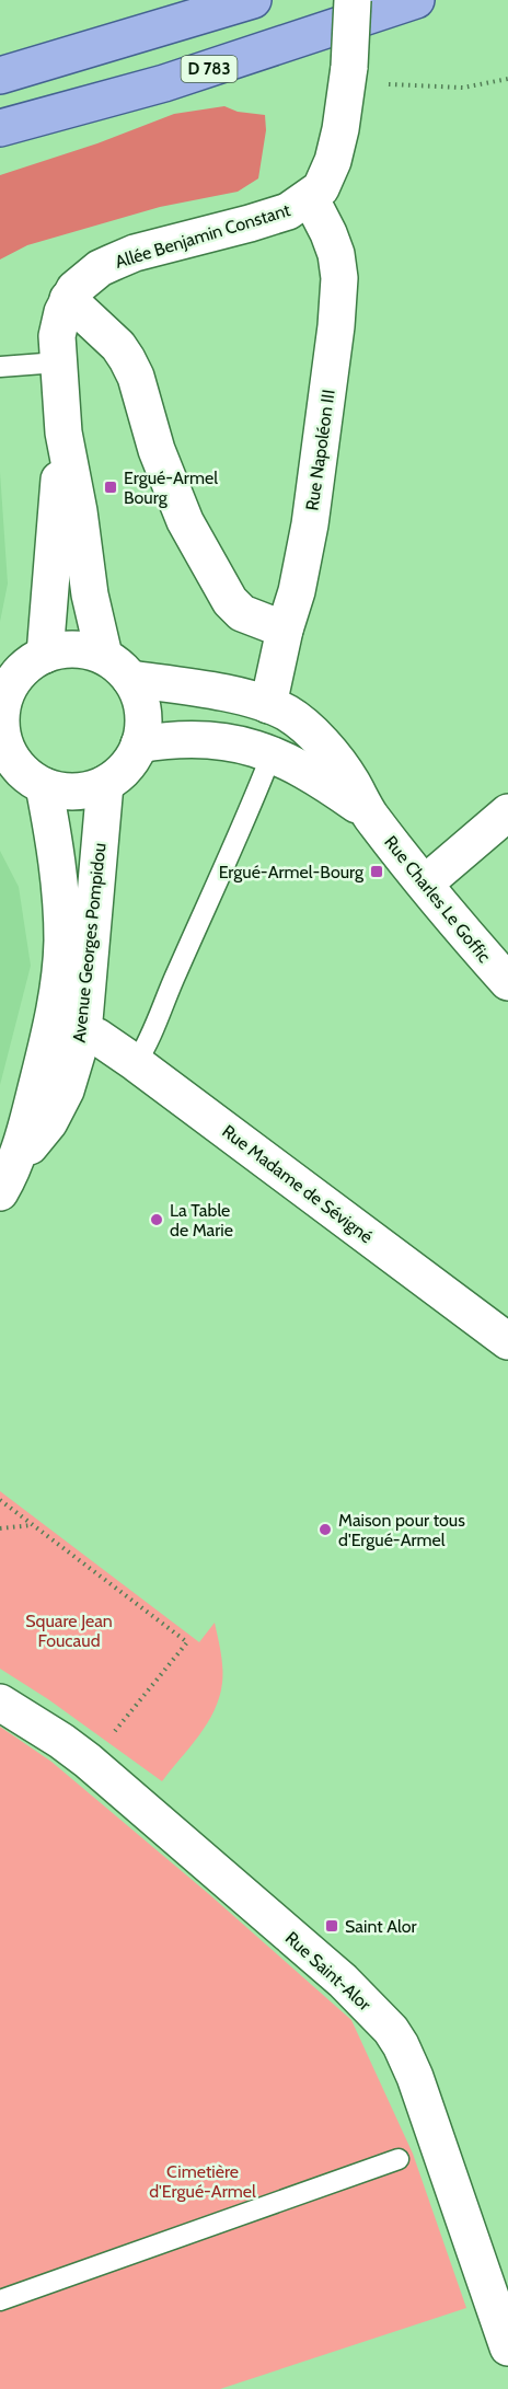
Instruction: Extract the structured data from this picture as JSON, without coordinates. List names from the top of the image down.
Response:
{
  "streets": {
    "main road": ["D 783"],
    "street": [
      "Allée Benjamin Constant",
      "Rue Napoléon III",
      "Rue Charles Le Goffic",
      "Avenue Georges Pompidou",
      "Rue Madame de Sévigné",
      "Rue Saint-Alor"
    ]
  },
  "crossings": [
    ["Allée Benjamin Constant", "Rue Napoléon III"],
    ["Allée Benjamin Constant", "Rue Charles Le Goffic"],
    ["Allée Benjamin Constant", "Avenue Georges Pompidou"],
    ["Rue Napoléon III", "Rue Charles Le Goffic"],
    ["Rue Charles Le Goffic", "Avenue Georges Pompidou"],
    ["Avenue Georges Pompidou", "Rue Madame de Sévigné"]
  ],
  "parks": ["Square Jean Foucaud", "Cimetière d'Ergué-Armel"],
  "places": {
    "transit": ["Ergué-Armel Bourg", "Ergué-Armel-Bourg", "Saint Alor"],
    "other": ["La Table de Marie", "Maison pour tous d'Ergué-Armel"]
  }
}
